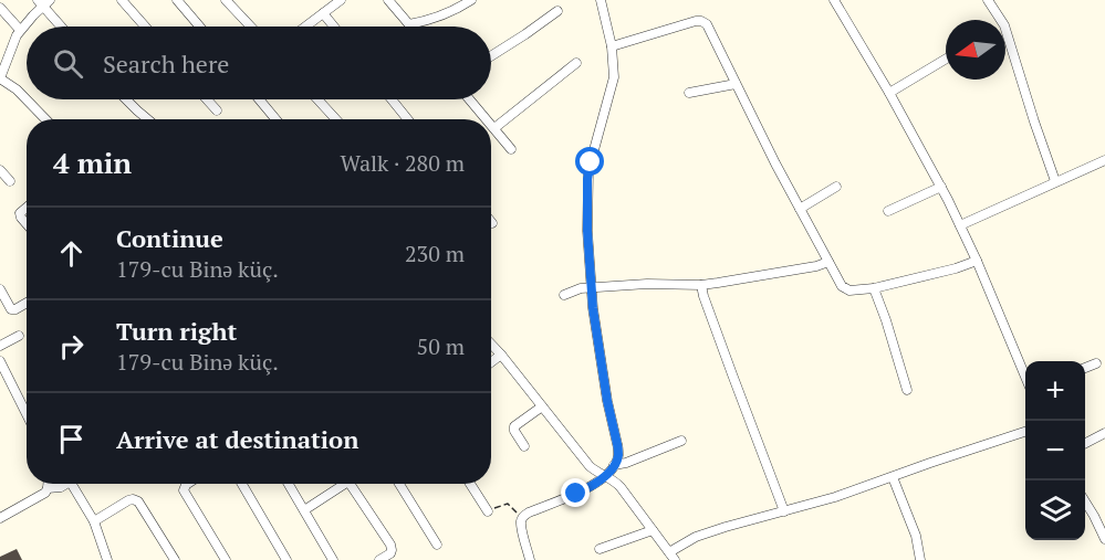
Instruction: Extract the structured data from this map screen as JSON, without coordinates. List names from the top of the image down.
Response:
{
  "north": "left",
  "page": {
    "search": "Search here",
    "heading": ["4 min", "Walk · 280 m"],
    "list": [
      ["Continue", "179-cu Binə küç.", "230 m"],
      ["Turn right", "179-cu Binə küç.", "50 m"],
      "Arrive at destination"
    ],
    "map_buttons": ["+", "−"]
  }
}
